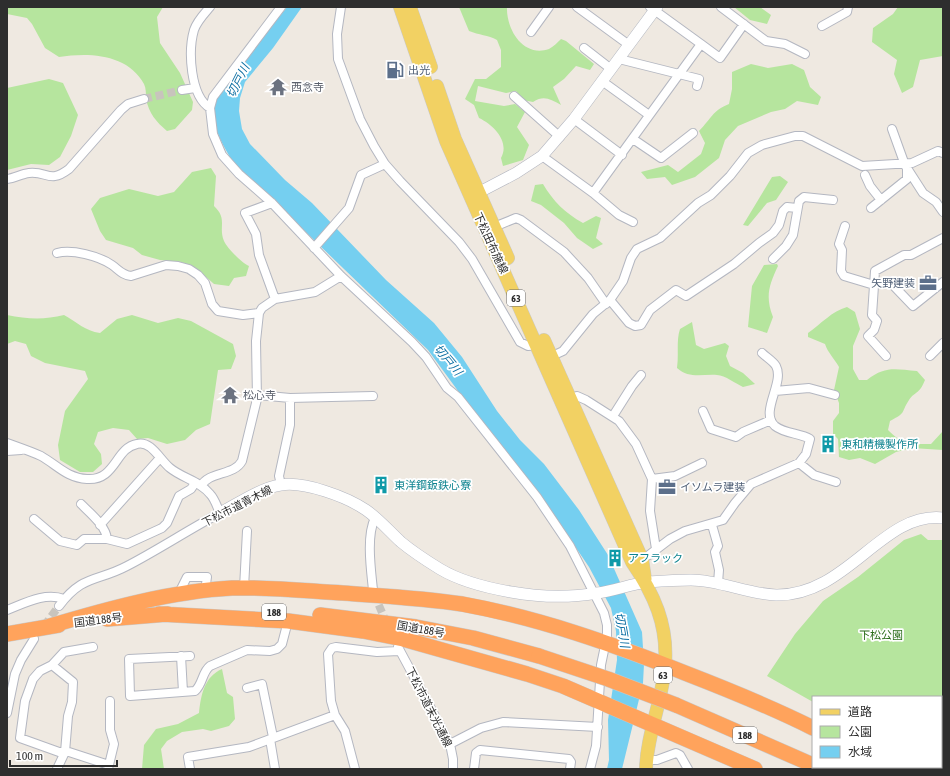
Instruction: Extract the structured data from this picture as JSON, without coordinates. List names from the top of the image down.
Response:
{
  "streets": {
    "highway": ["188", "国道188号"],
    "main road": ["下松田布施線", "63"],
    "street": ["下松市道青木線", "下松市道末光通線"]
  },
  "crossings": [
    ["下松田布施線", "下松市道青木線"]
  ],
  "water": ["切戸川"],
  "parks": ["下松公園"],
  "places": {
    "fuel station": ["出光"],
    "temple": ["西念寺", "松心寺"],
    "office": ["矢野建装", "イソムラ建装"],
    "building": ["東和精機製作所", "東洋鋼鈑鉄心寮", "アフラック"]
  },
  "legend": ["道路", "公園", "水域"],
  "scale_bar": "100 m"
}
